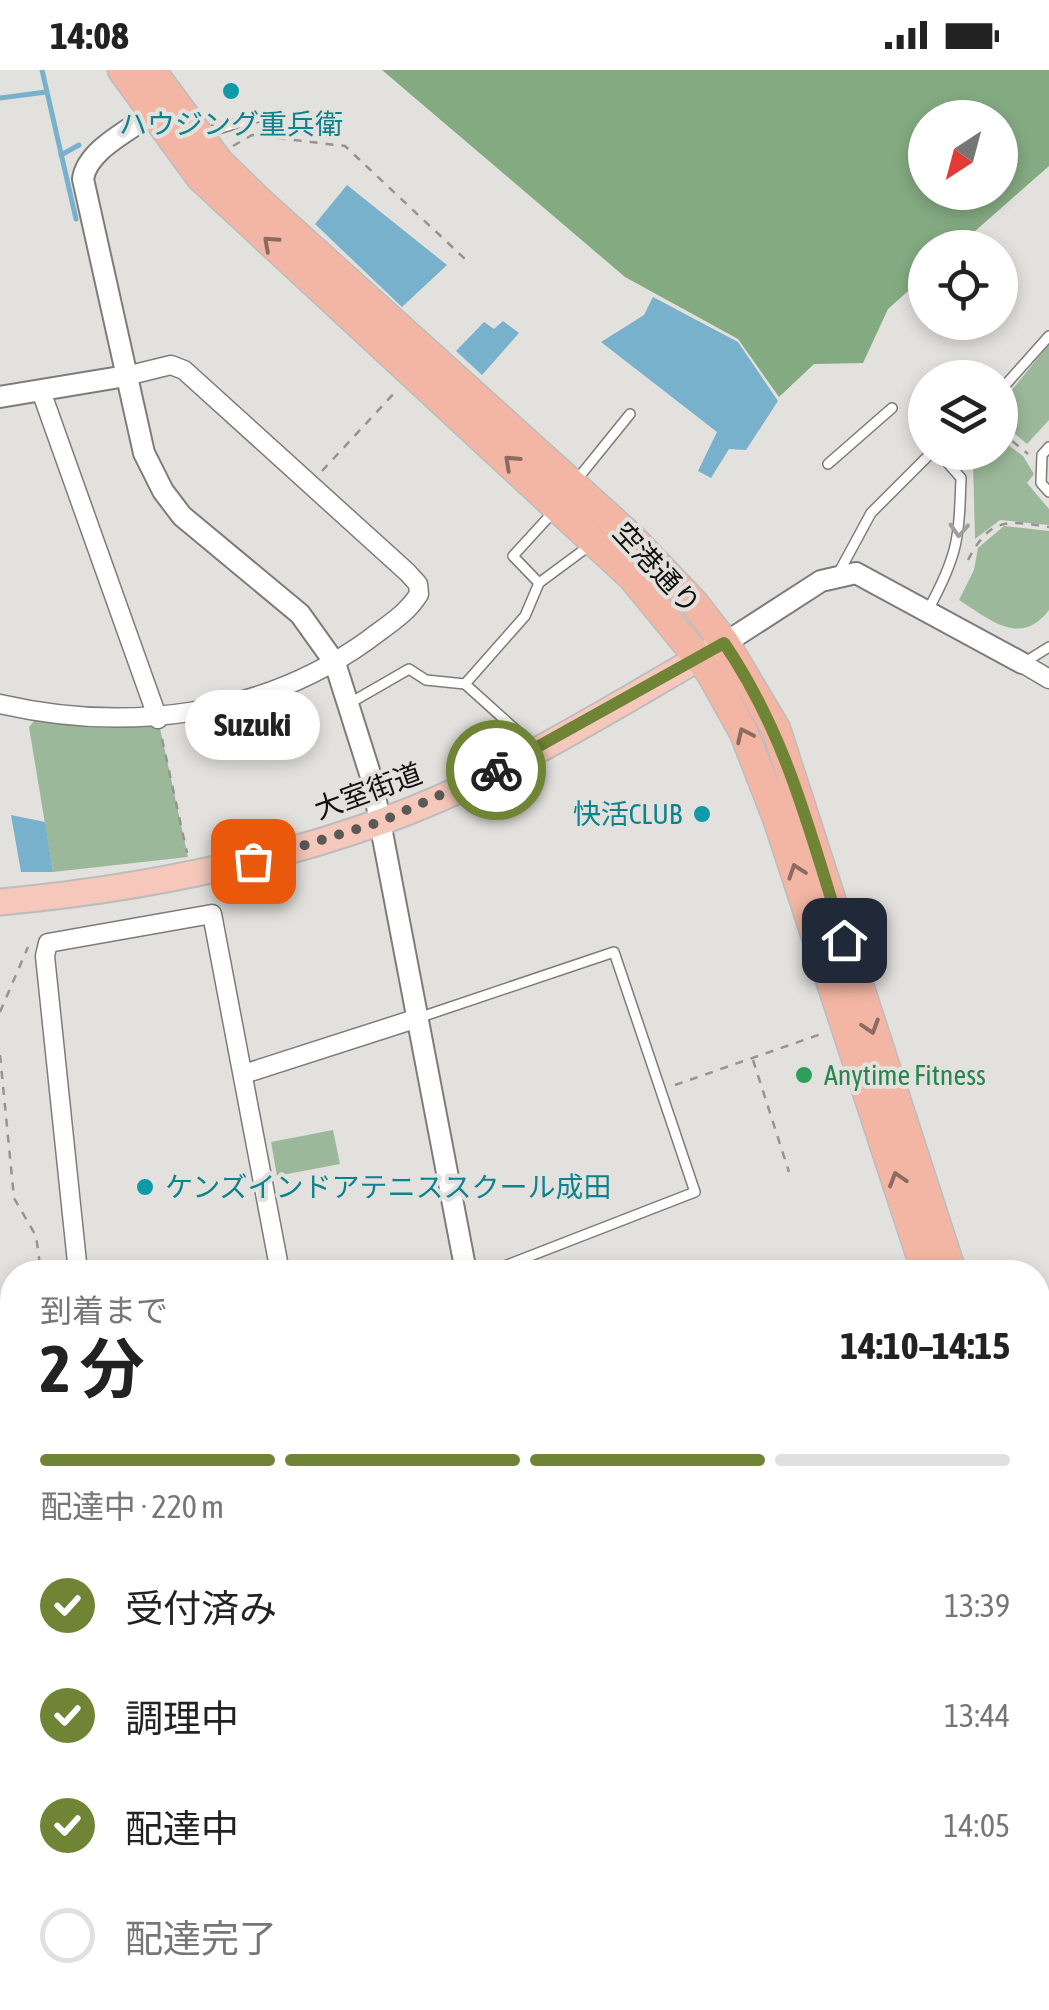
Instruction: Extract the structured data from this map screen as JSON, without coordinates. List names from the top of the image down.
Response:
{
  "streets": {
    "highway": ["空港通り"],
    "main road": ["大室街道"]
  },
  "crossings": [
    ["空港通り", "大室街道"]
  ],
  "places": [
    "ハウジング重兵衛",
    "快活CLUB",
    "Suzuki",
    "Anytime Fitness",
    "ケンズインドアテニススクール成田"
  ],
  "north": "bottom left",
  "page": {
    "status": "14:08",
    "bubble": "Suzuki",
    "heading": ["2 分", "到着まで", "14:10–14:15"],
    "bar": "配達中 · 220 m",
    "list": [
      ["受付済み", "13:39"],
      ["調理中", "13:44"],
      ["配達中", "14:05"],
      "配達完了"
    ]
  }
}
